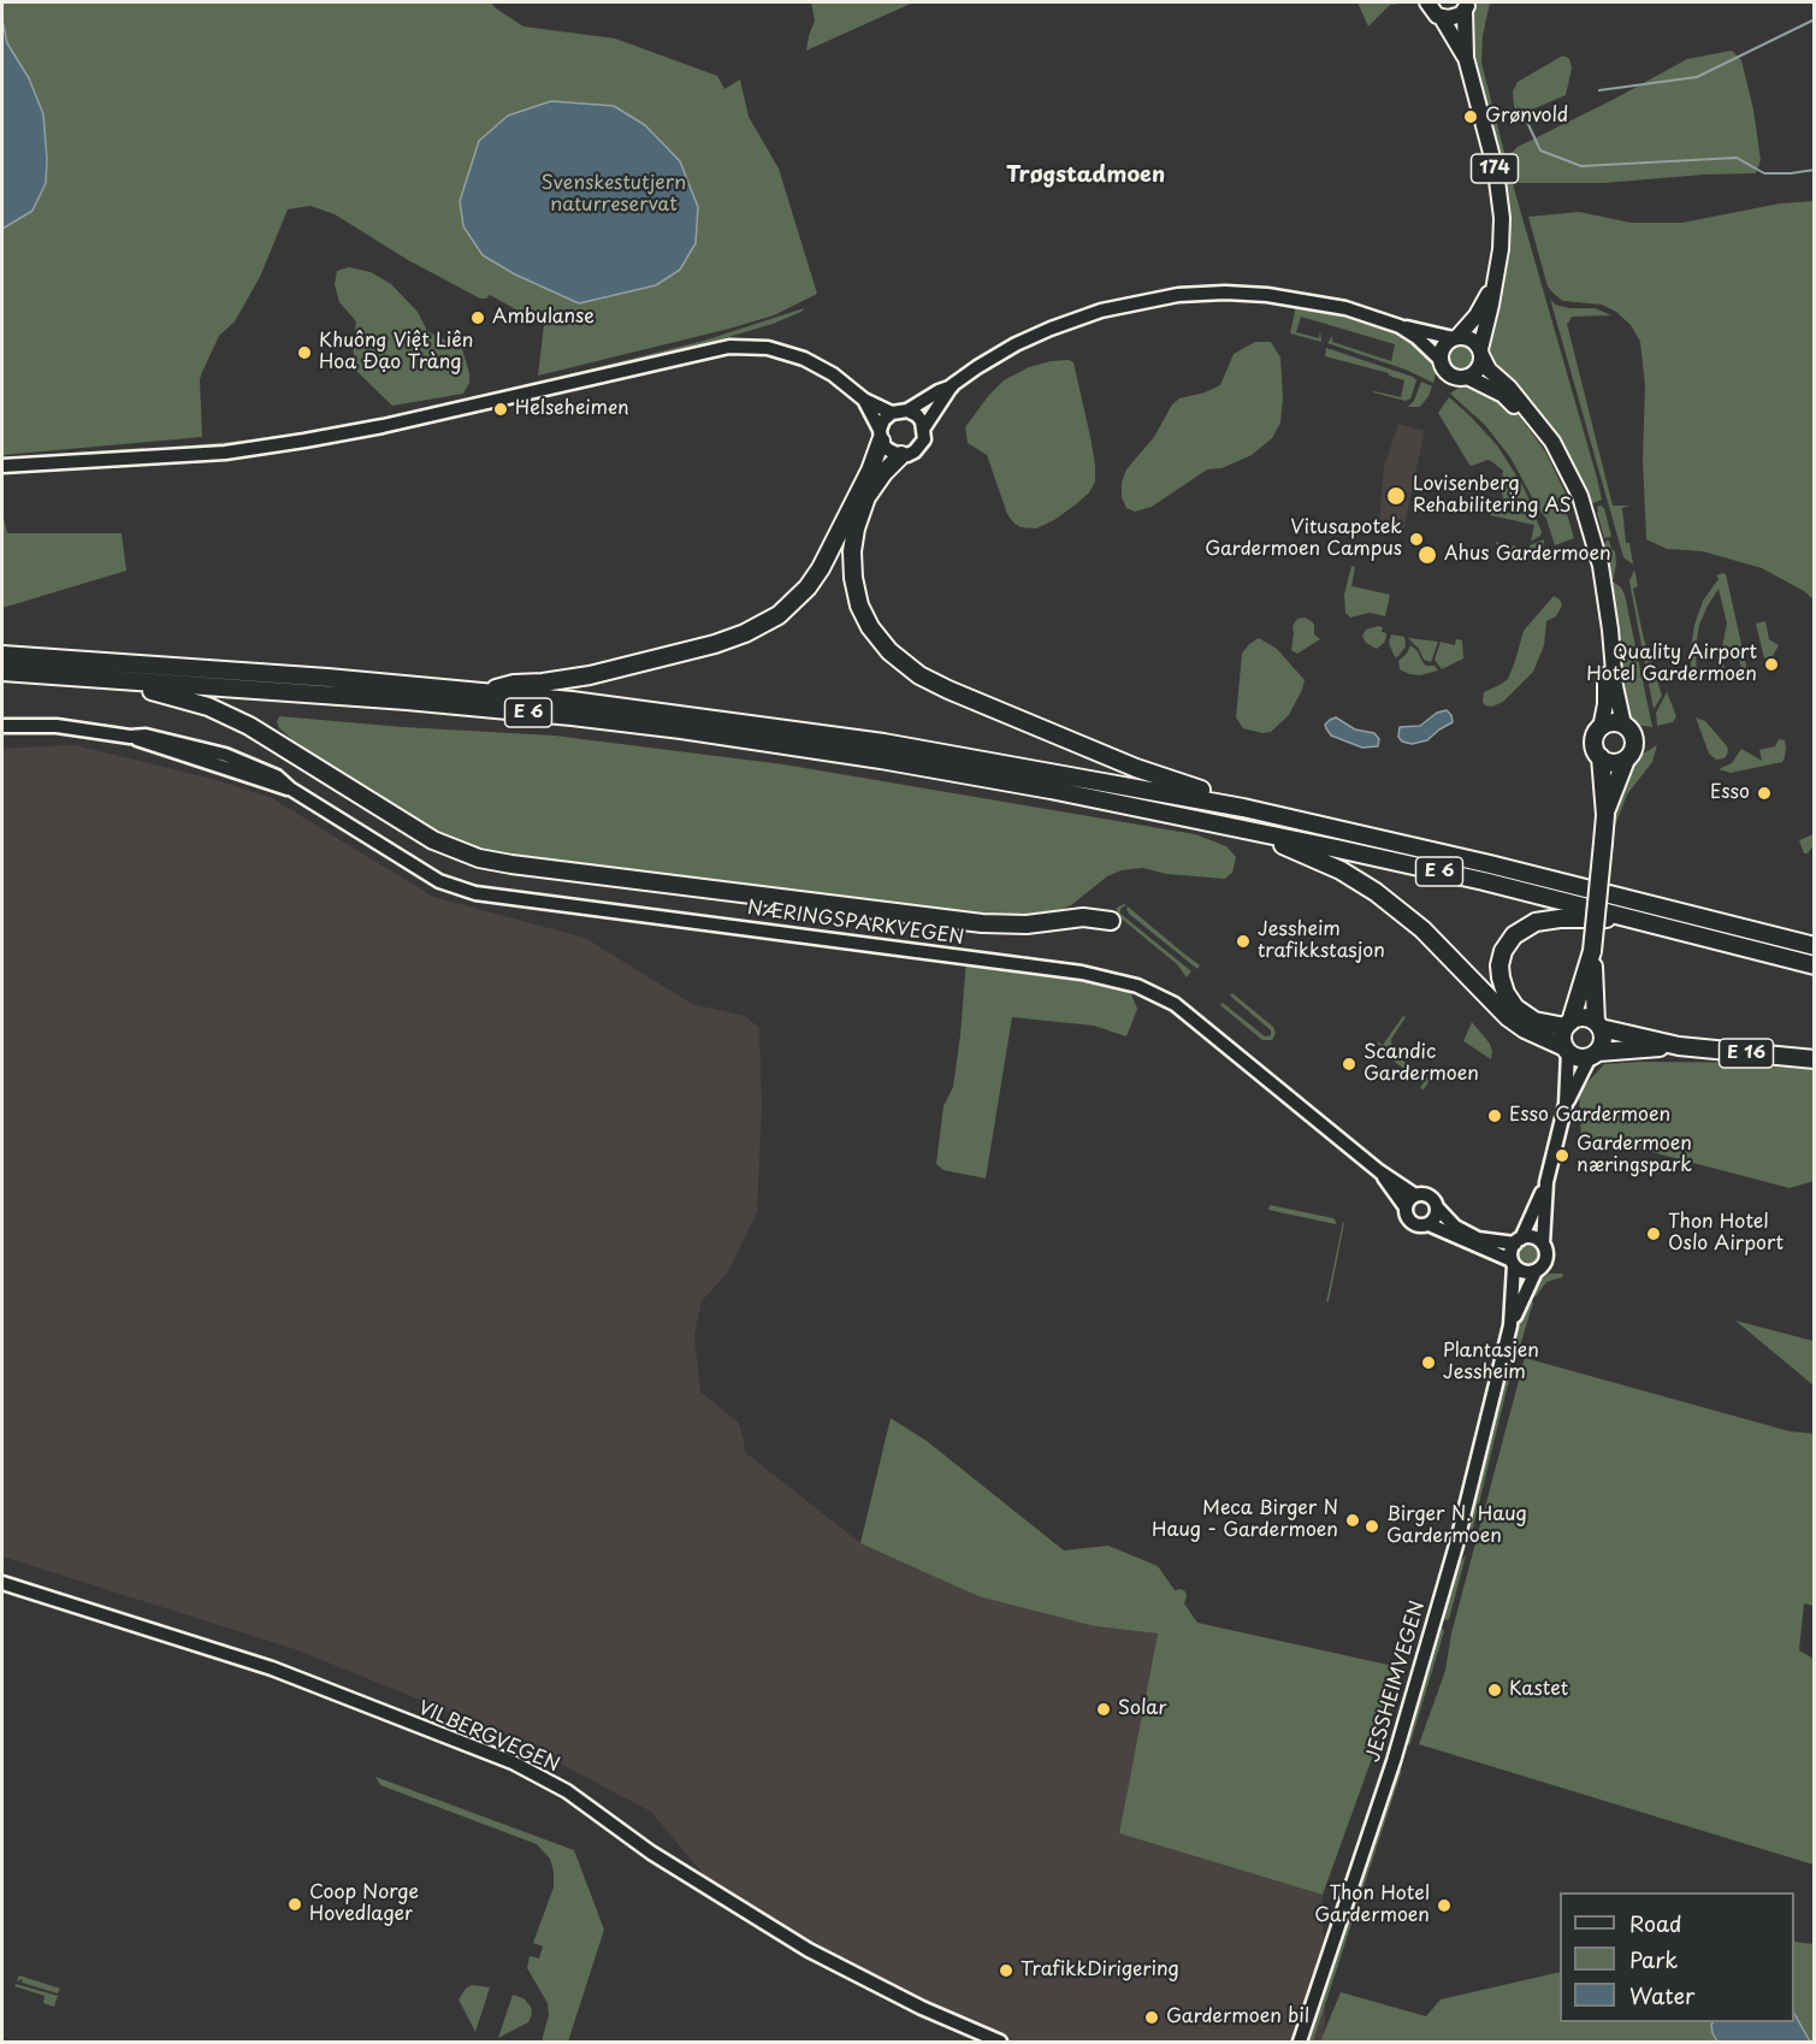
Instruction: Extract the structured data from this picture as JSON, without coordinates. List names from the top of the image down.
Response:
{
  "streets": {
    "highway": ["E 6", "E 16"],
    "main road": [
      "174",
      "NÆRINGSPARKVEGEN",
      "JESSHEIMVEGEN",
      "VILBERGVEGEN"
    ]
  },
  "crossings": [
    ["E 6", "E 16"],
    ["NÆRINGSPARKVEGEN", "JESSHEIMVEGEN"]
  ],
  "districts": ["Trøgstadmoen"],
  "parks": ["Svenskestutjern naturreservat"],
  "places": [
    "Grønvold",
    "Ambulanse",
    "Khuông Việt Liên Hoa Đạo Tràng",
    "Helseheimen",
    "Lovisenberg Rehabilitering AS",
    "Vitusapotek Gardermoen Campus",
    "Ahus Gardermoen",
    "Quality Airport Hotel Gardermoen",
    "Esso",
    "Jessheim trafikkstasjon",
    "Scandic Gardermoen",
    "Esso Gardermoen",
    "Gardermoen næringspark",
    "Thon Hotel Oslo Airport",
    "Plantasjen Jessheim",
    "Meca Birger N Haug - Gardermoen",
    "Birger N. Haug Gardermoen",
    "Kastet",
    "Solar",
    "Coop Norge Hovedlager",
    "Thon Hotel Gardermoen",
    "TrafikkDirigering",
    "Gardermoen bil"
  ],
  "legend": ["Road", "Park", "Water"]
}
